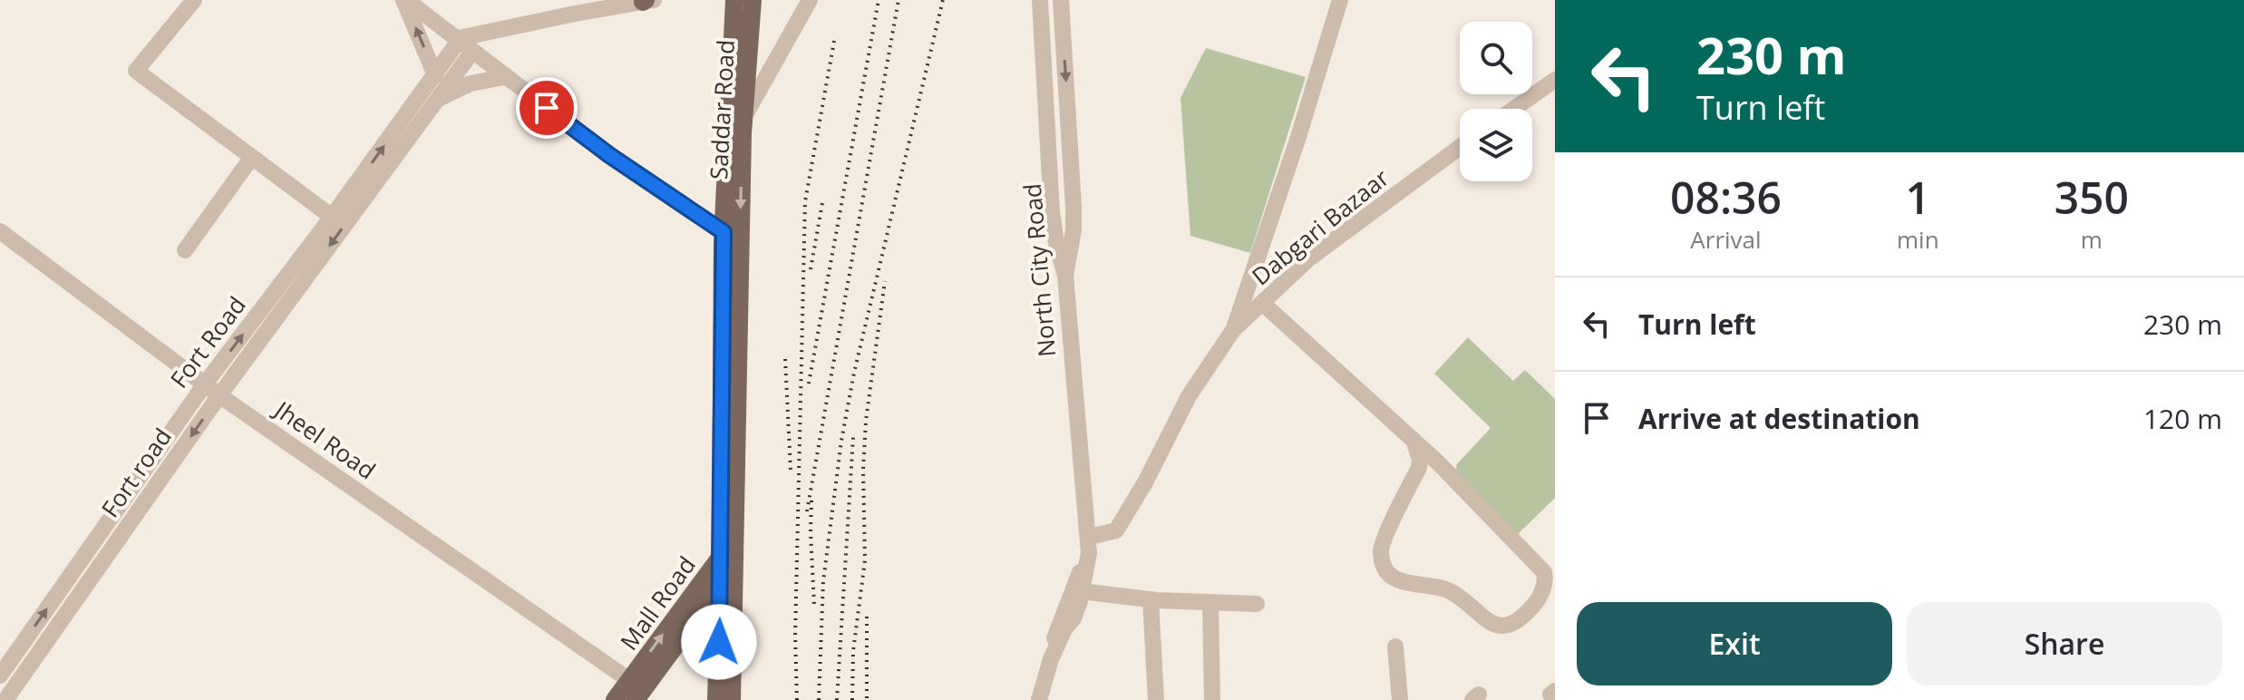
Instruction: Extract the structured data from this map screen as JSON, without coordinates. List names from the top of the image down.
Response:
{
  "streets": {
    "main road": ["Saddar Road", "Mall Road"],
    "street": [
      "Dabgari Bazaar",
      "North City Road",
      "Fort Road",
      "Jheel Road",
      "Fort road"
    ]
  },
  "crossings": [
    ["Saddar Road", "Mall Road"],
    ["Dabgari Bazaar", "North City Road"],
    ["Fort Road", "Jheel Road"],
    ["Fort Road", "Fort road"],
    ["Jheel Road", "Fort road"],
    ["Jheel Road", "Mall Road"]
  ],
  "one_way": ["Fort Road", "Fort road"],
  "page": {
    "turn": ["230 m", "Turn left"],
    "eta": [
      "08:36",
      "Arrival",
      "1",
      "min",
      "350",
      "m"
    ],
    "list": [
      {
        "name": "Turn left",
        "value": "230 m"
      },
      {
        "name": "Arrive at destination",
        "value": "120 m"
      }
    ],
    "buttons": ["Exit", "Share"]
  }
}
